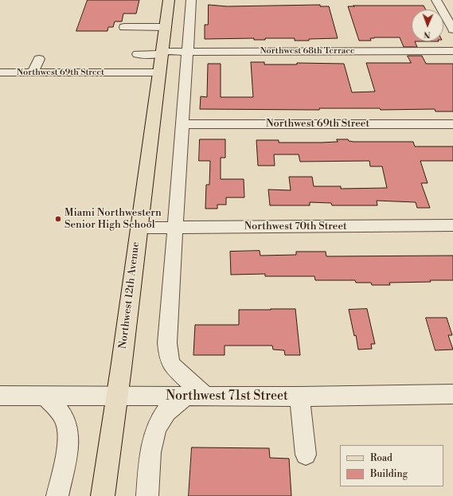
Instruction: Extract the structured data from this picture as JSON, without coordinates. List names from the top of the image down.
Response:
{
  "streets": {
    "main road": ["Northwest 12th Avenue"],
    "street": [
      "Northwest 68th Terrace",
      "Northwest 69th Street",
      "Northwest 70th Street",
      "Northwest 71st Street"
    ]
  },
  "crossings": [
    ["Northwest 68th Terrace", "Northwest 12th Avenue"],
    ["Northwest 69th Street", "Northwest 12th Avenue"],
    ["Northwest 70th Street", "Northwest 12th Avenue"],
    ["Northwest 12th Avenue", "Northwest 71st Street"]
  ],
  "places": ["Miami Northwestern Senior High School"],
  "legend": ["Road", "Building"],
  "north": "bottom"
}
